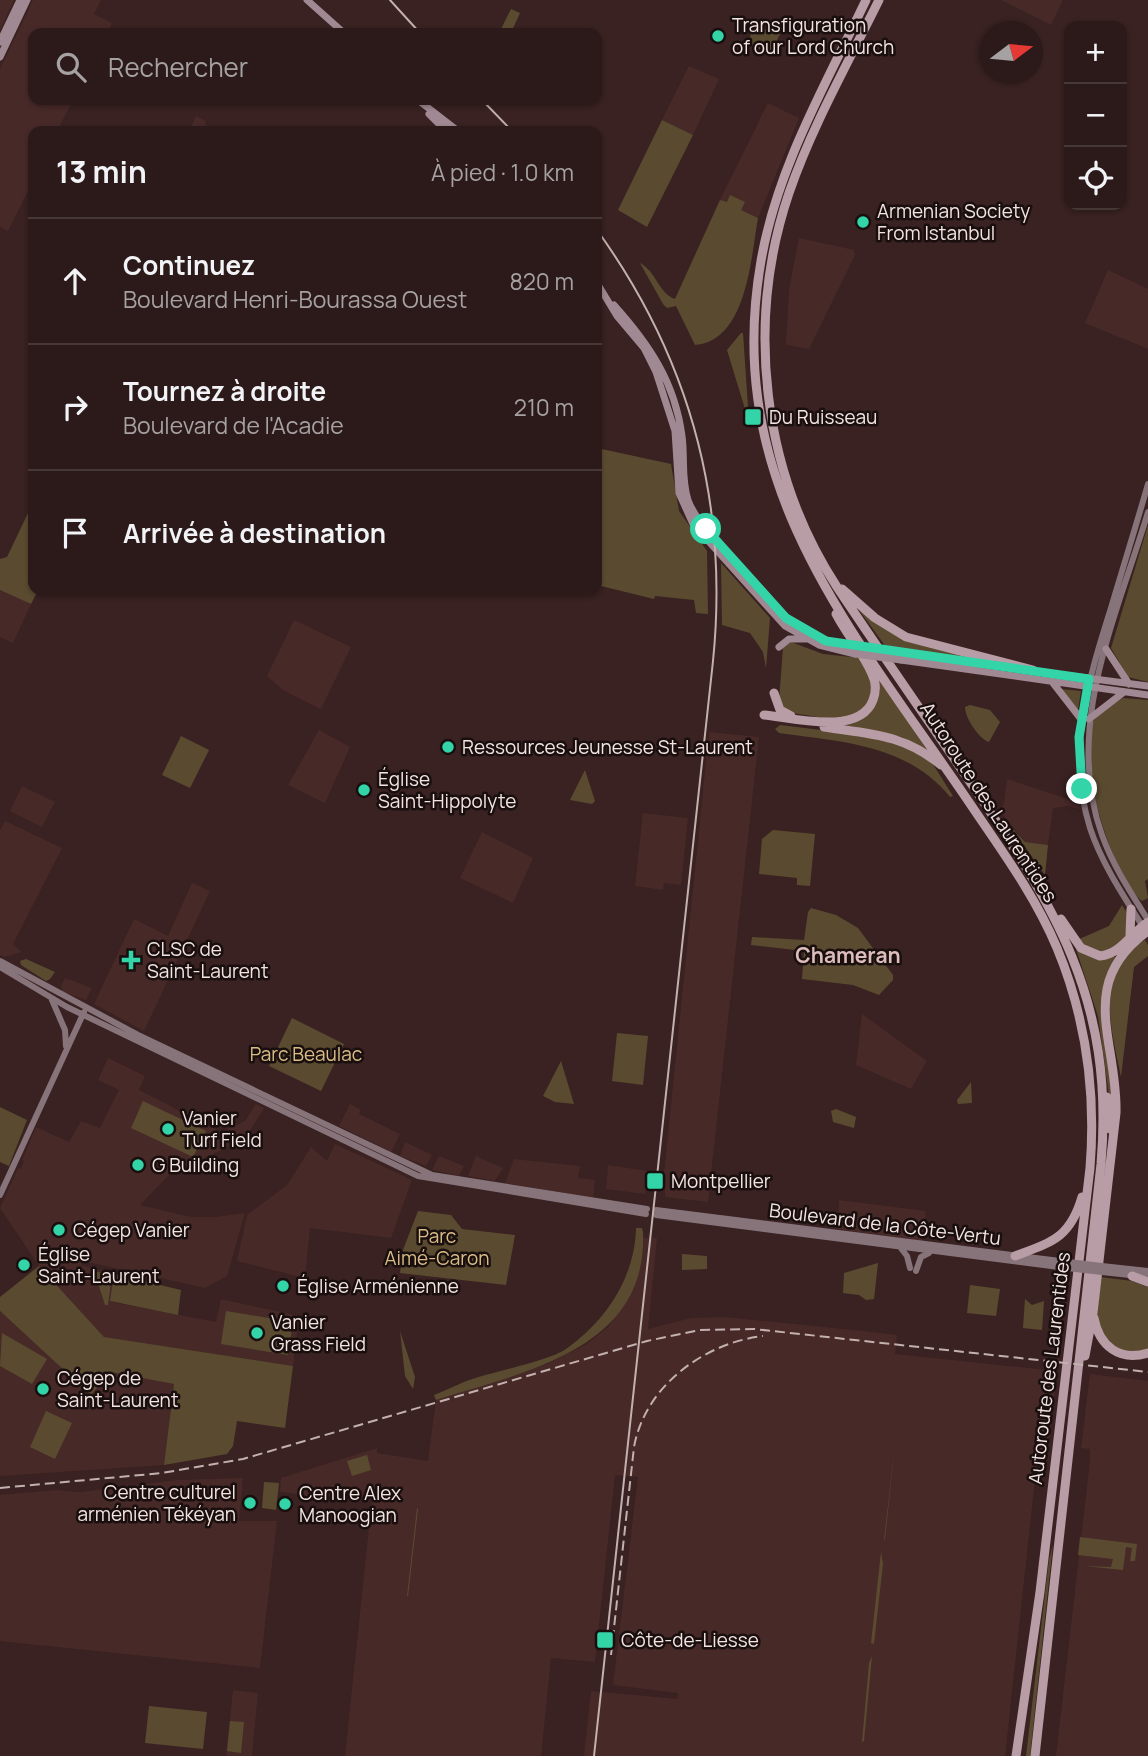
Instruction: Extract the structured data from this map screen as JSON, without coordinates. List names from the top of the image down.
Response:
{
  "streets": {
    "highway": ["Autoroute des Laurentides"],
    "main road": ["Boulevard de la Côte-Vertu"]
  },
  "districts": ["Chameran"],
  "parks": ["Parc Beaulac", "Parc Aimé-Caron"],
  "places": {
    "other": [
      "Transfiguration of our Lord Church",
      "Armenian Society From Istanbul",
      "Ressources Jeunesse St-Laurent",
      "Église Saint-Hippolyte",
      "Vanier Turf Field",
      "G Building",
      "Cégep Vanier",
      "Église Saint-Laurent",
      "Église Arménienne",
      "Vanier Grass Field",
      "Cégep de Saint-Laurent",
      "Centre culturel arménien Tékéyan",
      "Centre Alex Manoogian"
    ],
    "transit": ["Du Ruisseau", "Montpellier", "Côte-de-Liesse"],
    "health": ["CLSC de Saint-Laurent"]
  },
  "north": "right",
  "page": {
    "map_buttons": ["+", "−"],
    "search": "Rechercher",
    "heading": ["13 min", "À pied · 1.0 km"],
    "list": [
      ["Continuez", "Boulevard Henri-Bourassa Ouest", "820 m"],
      ["Tournez à droite", "Boulevard de l'Acadie", "210 m"],
      "Arrivée à destination"
    ]
  }
}
